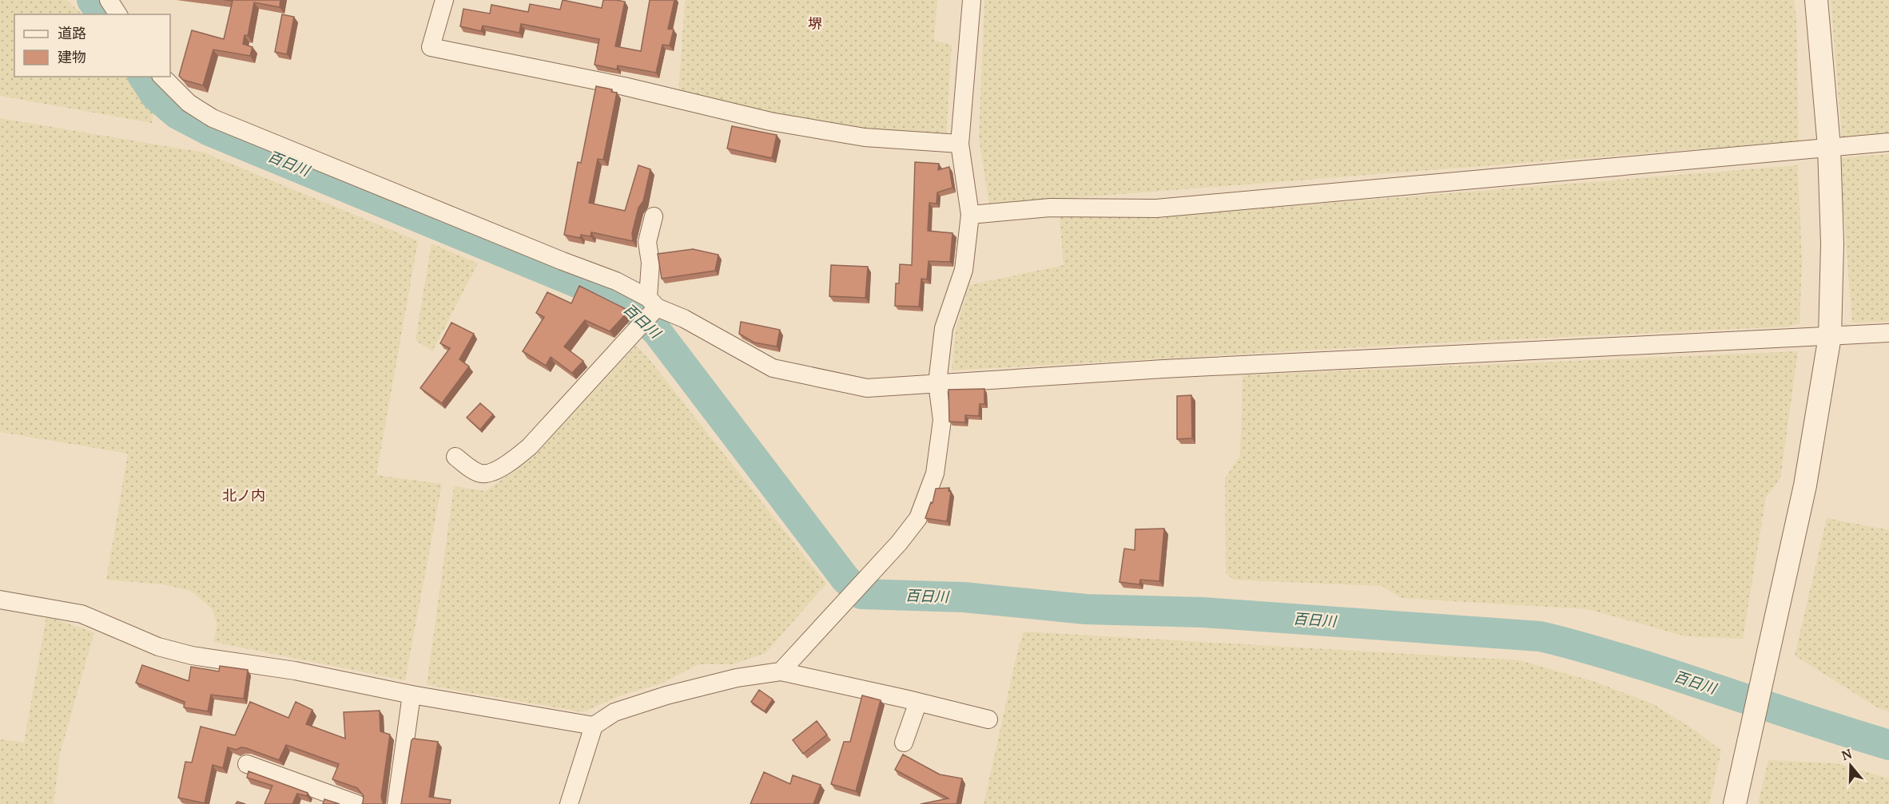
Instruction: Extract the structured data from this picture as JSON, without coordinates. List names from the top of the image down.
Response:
{
  "districts": ["堺", "北ノ内"],
  "water": ["百日川"],
  "legend": ["道路", "建物"],
  "north": "top"
}
